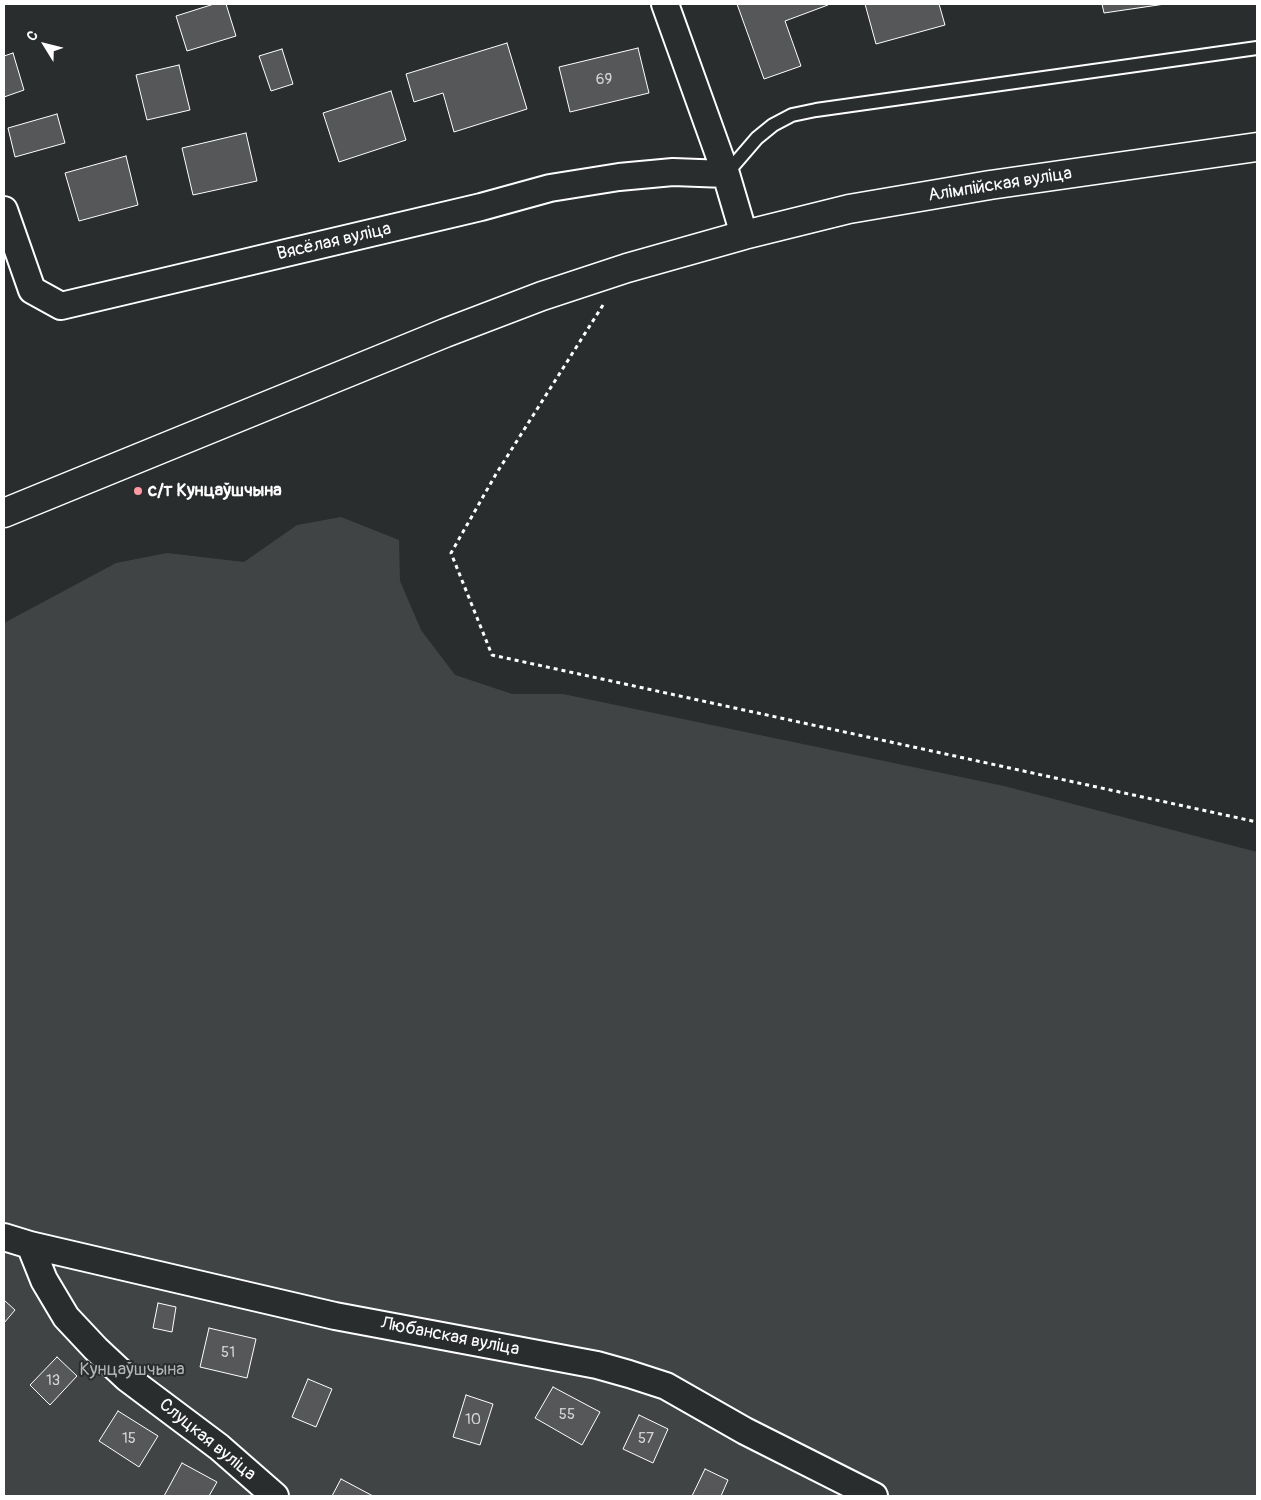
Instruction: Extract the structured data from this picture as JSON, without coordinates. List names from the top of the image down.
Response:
{
  "streets": {
    "street": [
      "Алімпійская вуліца",
      "Вясёлая вуліца",
      "Любанская вуліца",
      "Слуцкая вуліца"
    ]
  },
  "crossings": [
    ["Любанская вуліца", "Слуцкая вуліца"]
  ],
  "parks": ["Кунцаўшчына"],
  "places": ["с/т Кунцаўшчына"],
  "house_numbers": [
    "69",
    "51",
    "13",
    "55",
    "10",
    "15",
    "57"
  ],
  "north": "top left"
}
